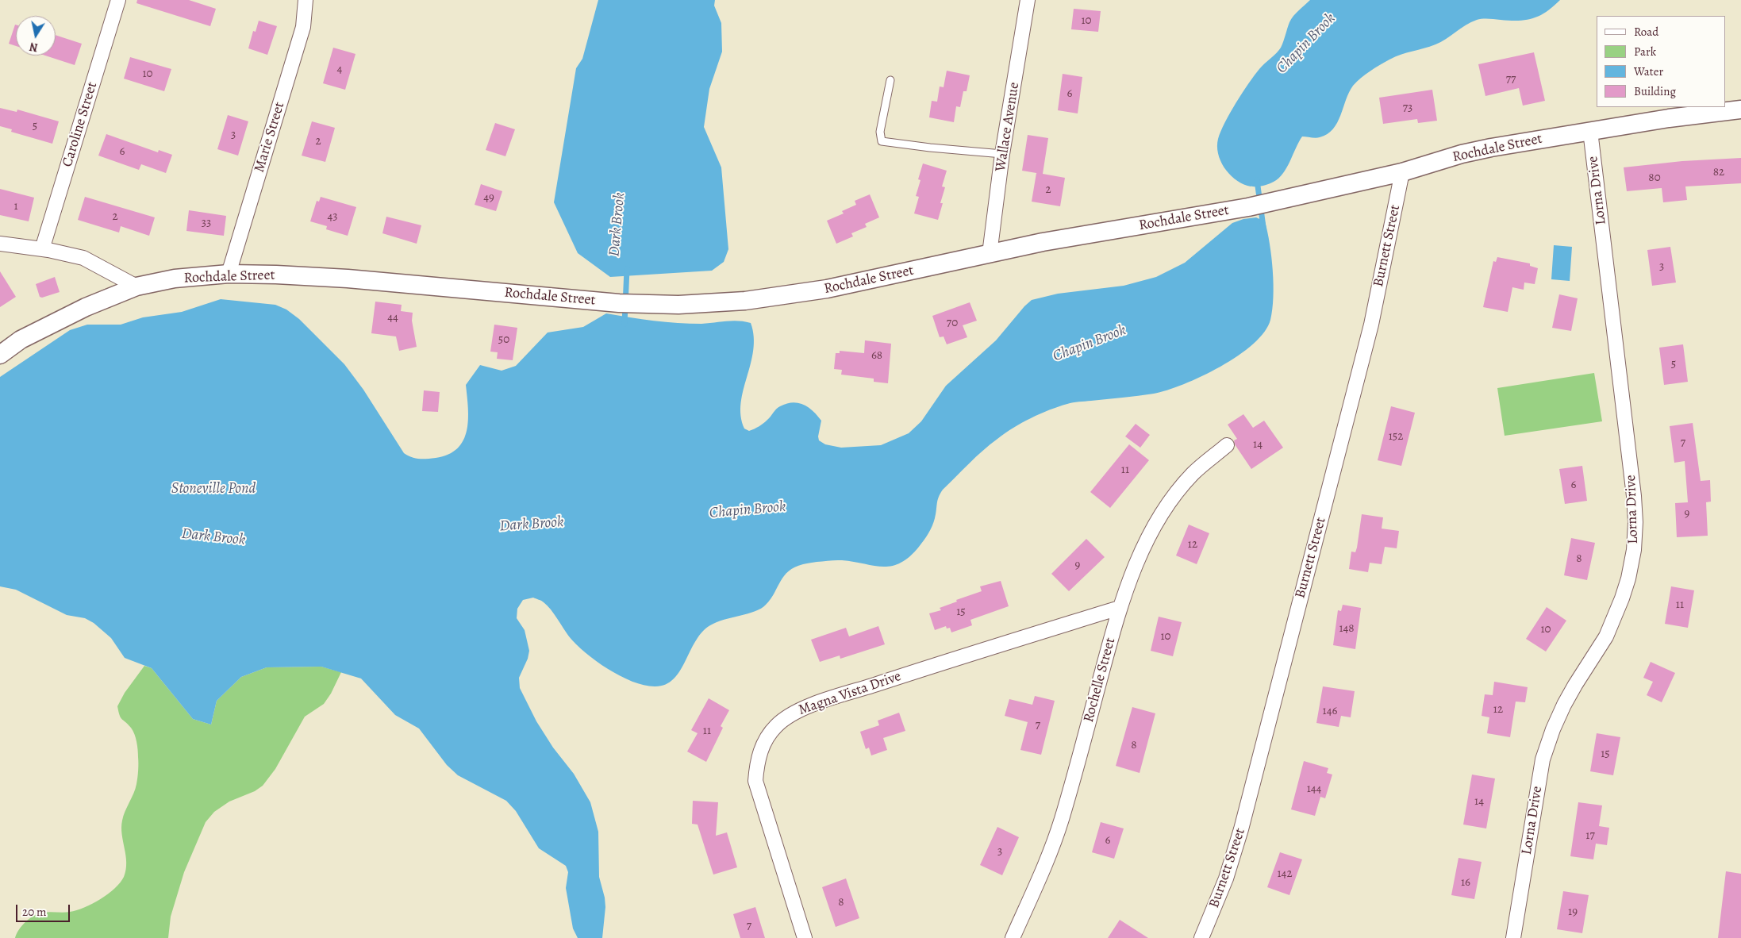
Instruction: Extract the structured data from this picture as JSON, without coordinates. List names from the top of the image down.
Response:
{
  "streets": {
    "street": [
      "Caroline Street",
      "Wallace Avenue",
      "Marie Street",
      "Rochdale Street",
      "Lorna Drive",
      "Burnett Street",
      "Rochelle Street",
      "Magna Vista Drive"
    ]
  },
  "crossings": [
    ["Wallace Avenue", "Rochdale Street"],
    ["Marie Street", "Rochdale Street"],
    ["Rochdale Street", "Lorna Drive"],
    ["Rochdale Street", "Burnett Street"],
    ["Rochelle Street", "Magna Vista Drive"]
  ],
  "water": ["Chapin Brook", "Dark Brook", "Stoneville Pond"],
  "house_numbers": [
    "10",
    "4",
    "10",
    "77",
    "6",
    "73",
    "5",
    "3",
    "2",
    "6",
    "82",
    "80",
    "2",
    "49",
    "1",
    "2",
    "43",
    "33",
    "3",
    "44",
    "70",
    "50",
    "68",
    "5",
    "152",
    "7",
    "14",
    "11",
    "6",
    "9",
    "12",
    "8",
    "9",
    "11",
    "15",
    "148",
    "10",
    "10",
    "12",
    "146",
    "7",
    "11",
    "8",
    "15",
    "144",
    "14",
    "17",
    "6",
    "3",
    "142",
    "16",
    "8",
    "19",
    "7"
  ],
  "legend": [
    "Road",
    "Park",
    "Water",
    "Building"
  ],
  "scale_bar": "20 m",
  "north": "bottom"
}
